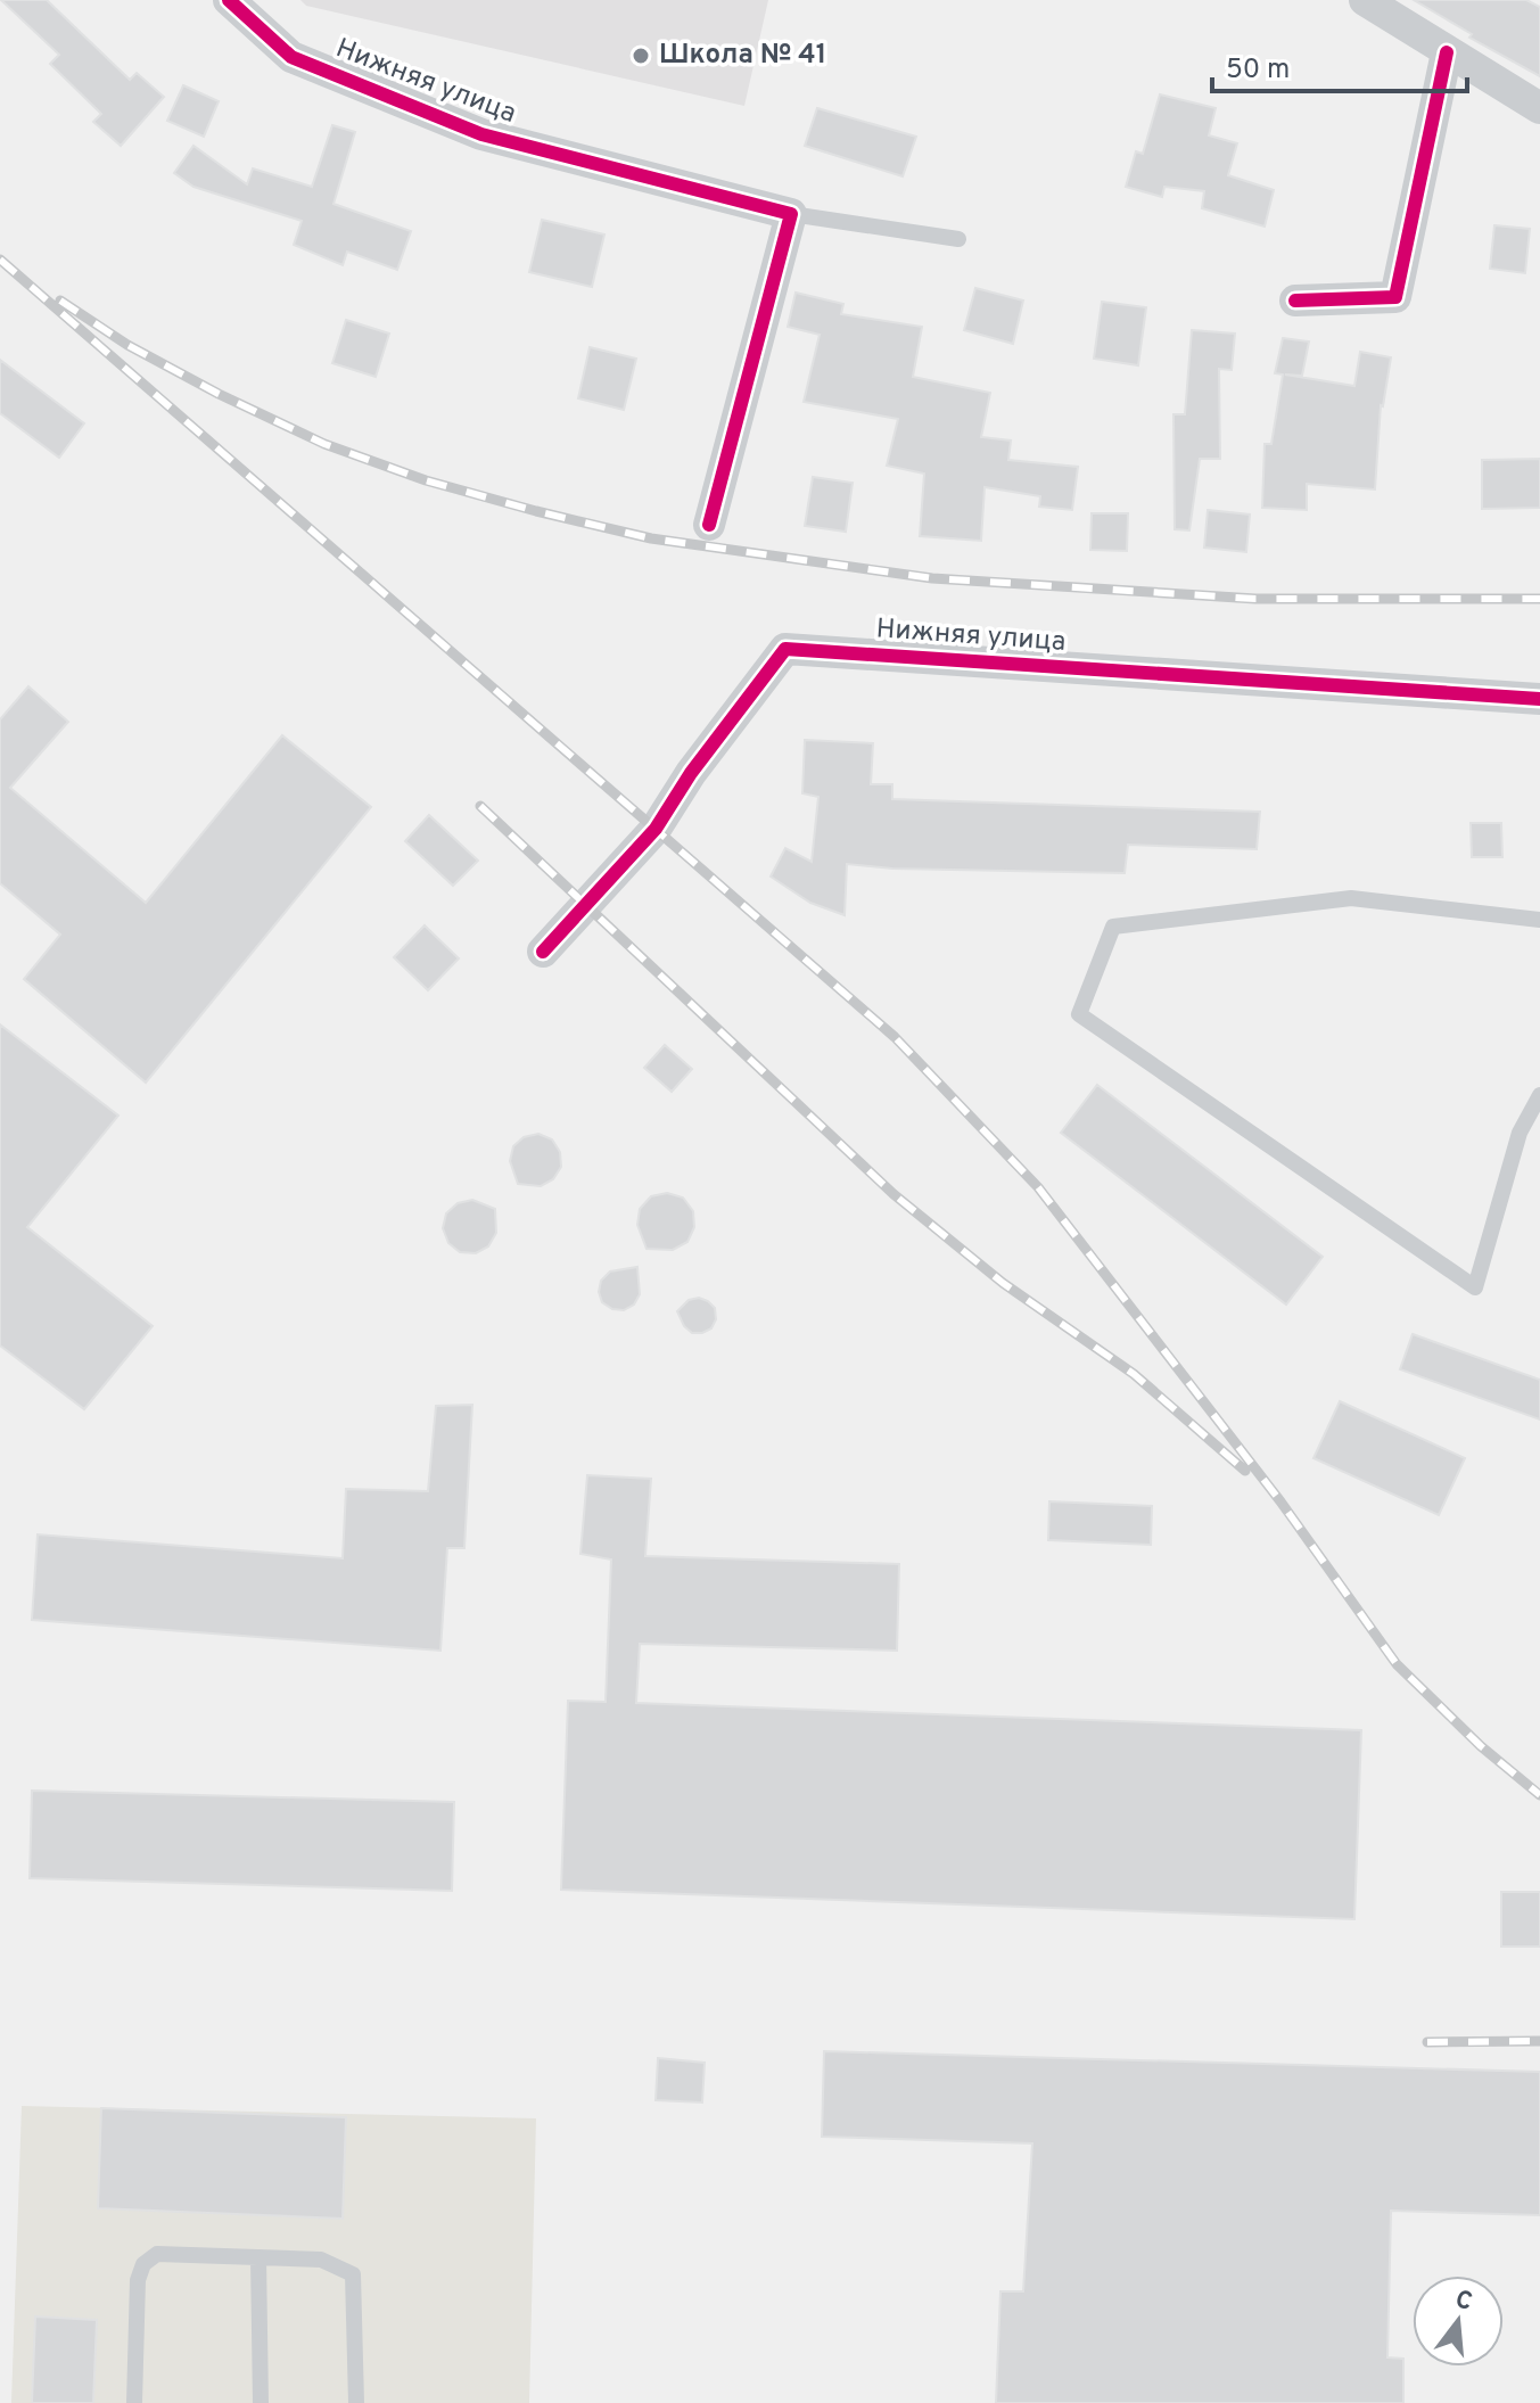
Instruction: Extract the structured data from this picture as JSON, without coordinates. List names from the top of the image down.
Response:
{
  "streets": {
    "street": ["Нижняя улица"]
  },
  "places": ["Школа № 41"],
  "scale_bar": "50 m",
  "north": "top"
}
